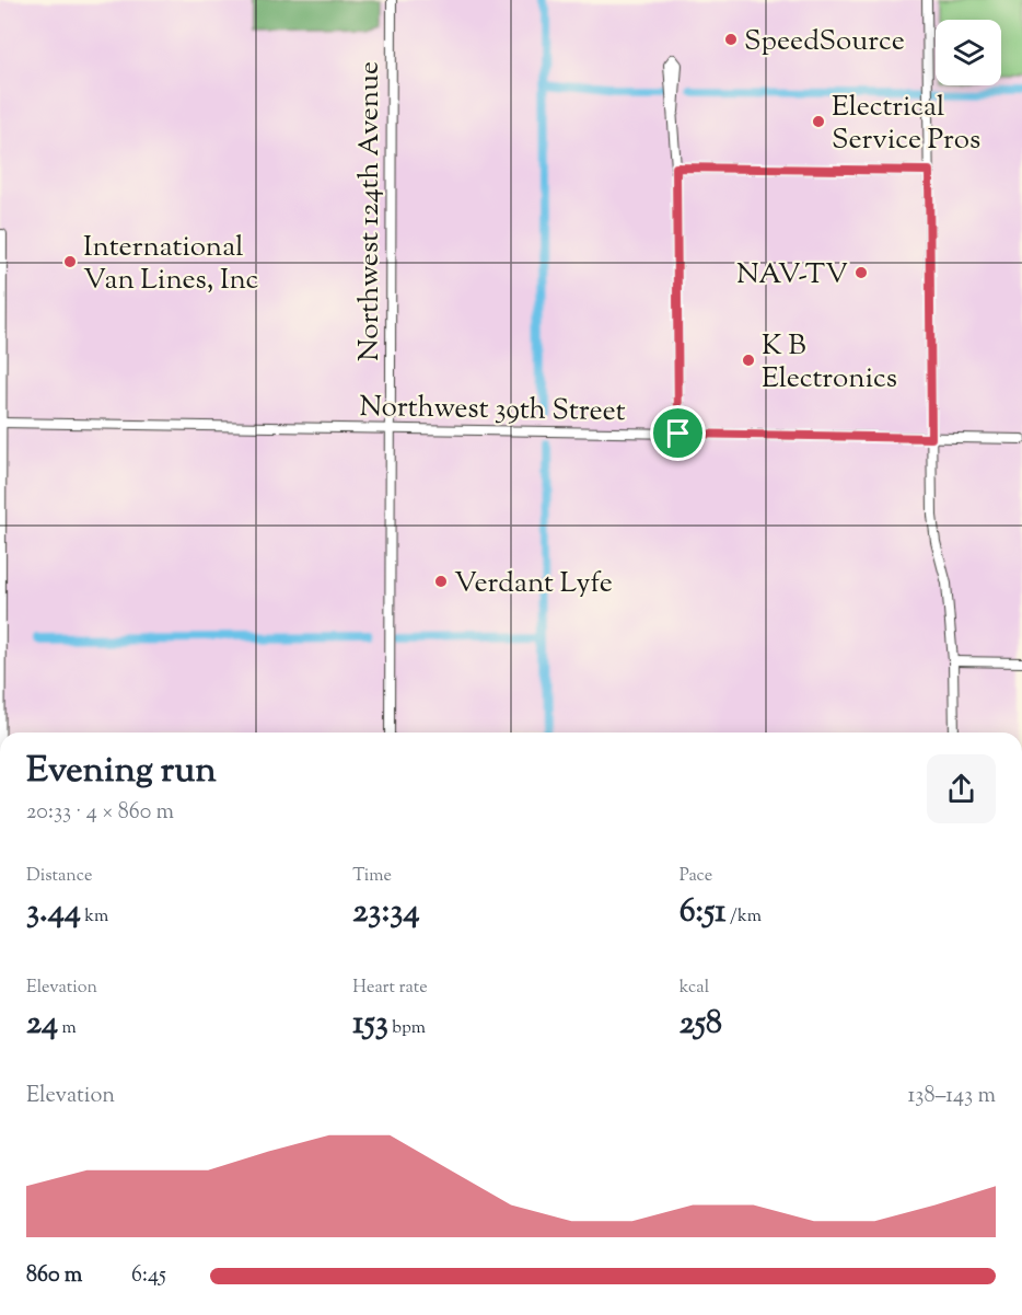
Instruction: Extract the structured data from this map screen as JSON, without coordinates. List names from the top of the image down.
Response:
{
  "streets": {
    "street": ["Northwest 124th Avenue", "Northwest 39th Street"]
  },
  "crossings": [
    ["Northwest 124th Avenue", "Northwest 39th Street"]
  ],
  "places": [
    "SpeedSource",
    "Electrical Service Pros",
    "International Van Lines, Inc",
    "NAV-TV",
    "K B Electronics",
    "Verdant Lyfe"
  ],
  "page": {
    "heading": ["Evening run", "20:33 · 4 × 860 m"],
    "stats": [
      ["Distance", "3.44 km"],
      ["Time", "23:34"],
      ["Pace", "6:51 /km"],
      ["Elevation", "24 m"],
      ["Heart rate", "153 bpm"],
      ["kcal", "258"]
    ],
    "chart": ["Elevation", "138–143 m"],
    "list": [
      {
        "name": "860 m",
        "note": "6:45"
      }
    ]
  }
}
